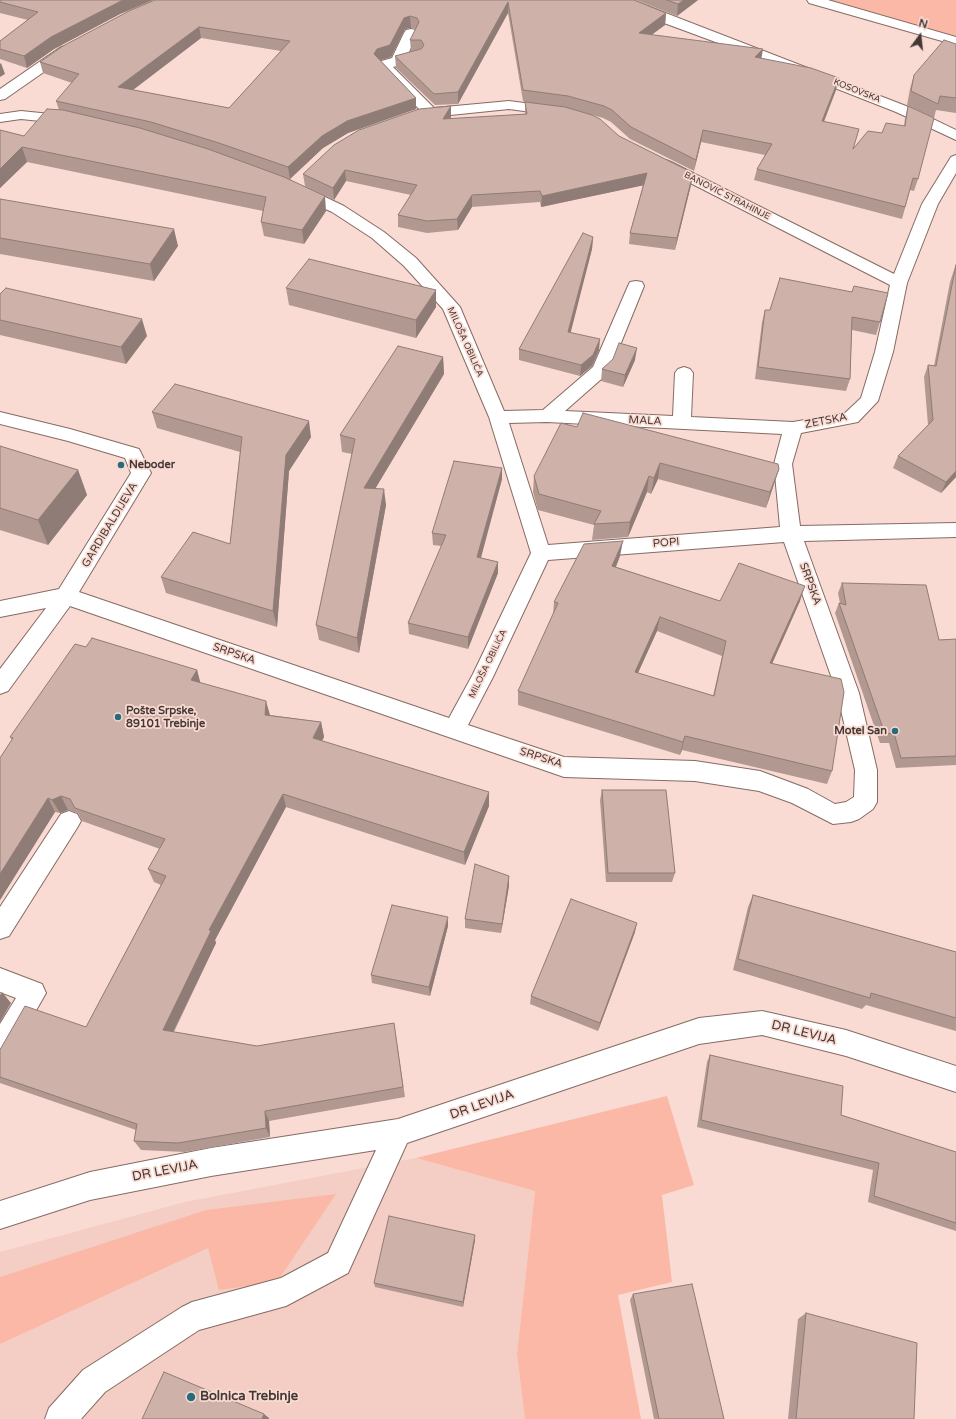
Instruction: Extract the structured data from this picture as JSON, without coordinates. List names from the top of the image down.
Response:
{
  "streets": {
    "street": [
      "KOSOVSKA",
      "BANOVIĆ STRAHINJE",
      "MILOŠA OBILIĆA",
      "MALA",
      "ZETSKA",
      "GARDIBALDIJEVA",
      "POPI",
      "SRPSKA",
      "DR LEVIJA"
    ]
  },
  "crossings": [
    ["BANOVIĆ STRAHINJE", "ZETSKA"],
    ["MILOŠA OBILIĆA", "MALA"],
    ["MILOŠA OBILIĆA", "POPI"],
    ["MILOŠA OBILIĆA", "SRPSKA"],
    ["MALA", "ZETSKA"],
    ["ZETSKA", "POPI"],
    ["ZETSKA", "SRPSKA"],
    ["GARDIBALDIJEVA", "SRPSKA"],
    ["POPI", "SRPSKA"]
  ],
  "places": [
    "Neboder",
    "Pošte Srpske, 89101 Trebinje",
    "Motel San",
    "Bolnica Trebinje"
  ],
  "north": "top"
}
